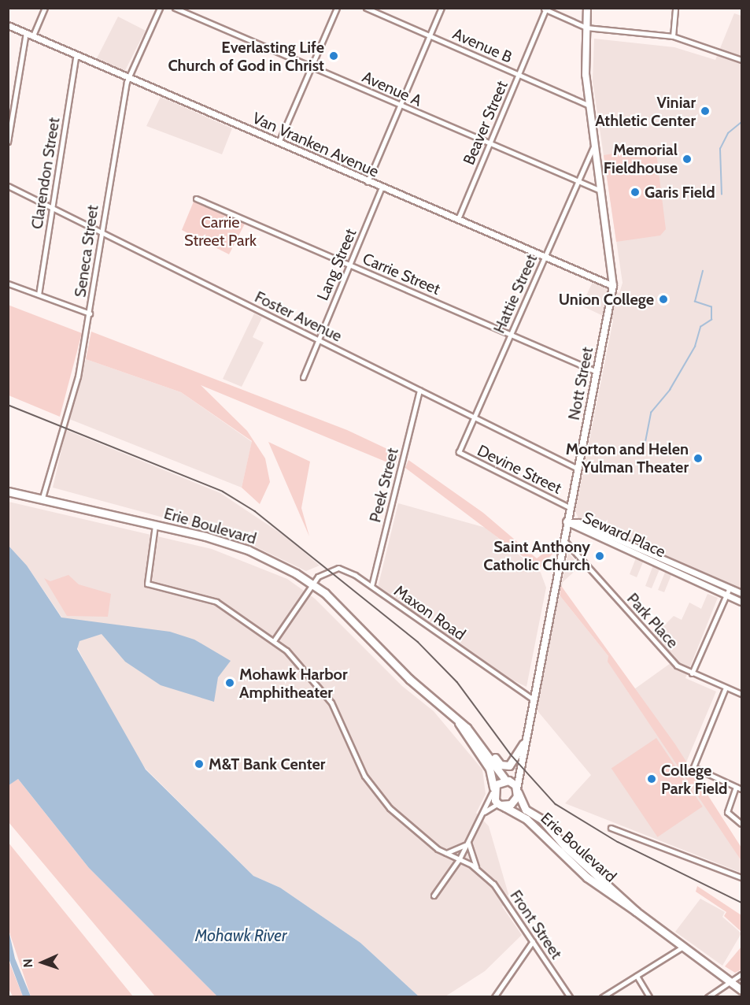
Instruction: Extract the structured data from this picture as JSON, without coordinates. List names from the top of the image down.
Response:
{
  "streets": {
    "highway": ["Erie Boulevard"],
    "main road": ["Nott Street"],
    "street": [
      "Avenue B",
      "Avenue A",
      "Beaver Street",
      "Van Vranken Avenue",
      "Clarendon Street",
      "Seneca Street",
      "Lang Street",
      "Carrie Street",
      "Hattie Street",
      "Foster Avenue",
      "Devine Street",
      "Peek Street",
      "Seward Place",
      "Maxon Road",
      "Park Place",
      "Front Street"
    ]
  },
  "crossings": [
    ["Avenue B", "Beaver Street"],
    ["Avenue B", "Nott Street"],
    ["Avenue A", "Beaver Street"],
    ["Avenue A", "Hattie Street"],
    ["Avenue A", "Nott Street"],
    ["Beaver Street", "Van Vranken Avenue"],
    ["Van Vranken Avenue", "Clarendon Street"],
    ["Van Vranken Avenue", "Seneca Street"],
    ["Van Vranken Avenue", "Lang Street"],
    ["Van Vranken Avenue", "Hattie Street"],
    ["Van Vranken Avenue", "Nott Street"],
    ["Clarendon Street", "Foster Avenue"],
    ["Seneca Street", "Foster Avenue"],
    ["Seneca Street", "Erie Boulevard"],
    ["Lang Street", "Carrie Street"],
    ["Lang Street", "Foster Avenue"],
    ["Carrie Street", "Hattie Street"],
    ["Carrie Street", "Nott Street"],
    ["Hattie Street", "Foster Avenue"],
    ["Hattie Street", "Nott Street"],
    ["Hattie Street", "Devine Street"],
    ["Foster Avenue", "Nott Street"],
    ["Foster Avenue", "Peek Street"],
    ["Nott Street", "Devine Street"],
    ["Nott Street", "Erie Boulevard"],
    ["Nott Street", "Seward Place"],
    ["Nott Street", "Maxon Road"],
    ["Nott Street", "Park Place"],
    ["Peek Street", "Maxon Road"],
    ["Erie Boulevard", "Maxon Road"],
    ["Erie Boulevard", "Front Street"],
    ["Maxon Road", "Front Street"]
  ],
  "water": ["Mohawk River"],
  "parks": ["Carrie Street Park"],
  "places": [
    "Everlasting Life Church of God in Christ",
    "Viniar Athletic Center",
    "Memorial Fieldhouse",
    "Garis Field",
    "Union College",
    "Morton and Helen Yulman Theater",
    "Saint Anthony Catholic Church",
    "Mohawk Harbor Amphitheater",
    "M&T Bank Center",
    "College Park Field"
  ],
  "north": "left"
}
